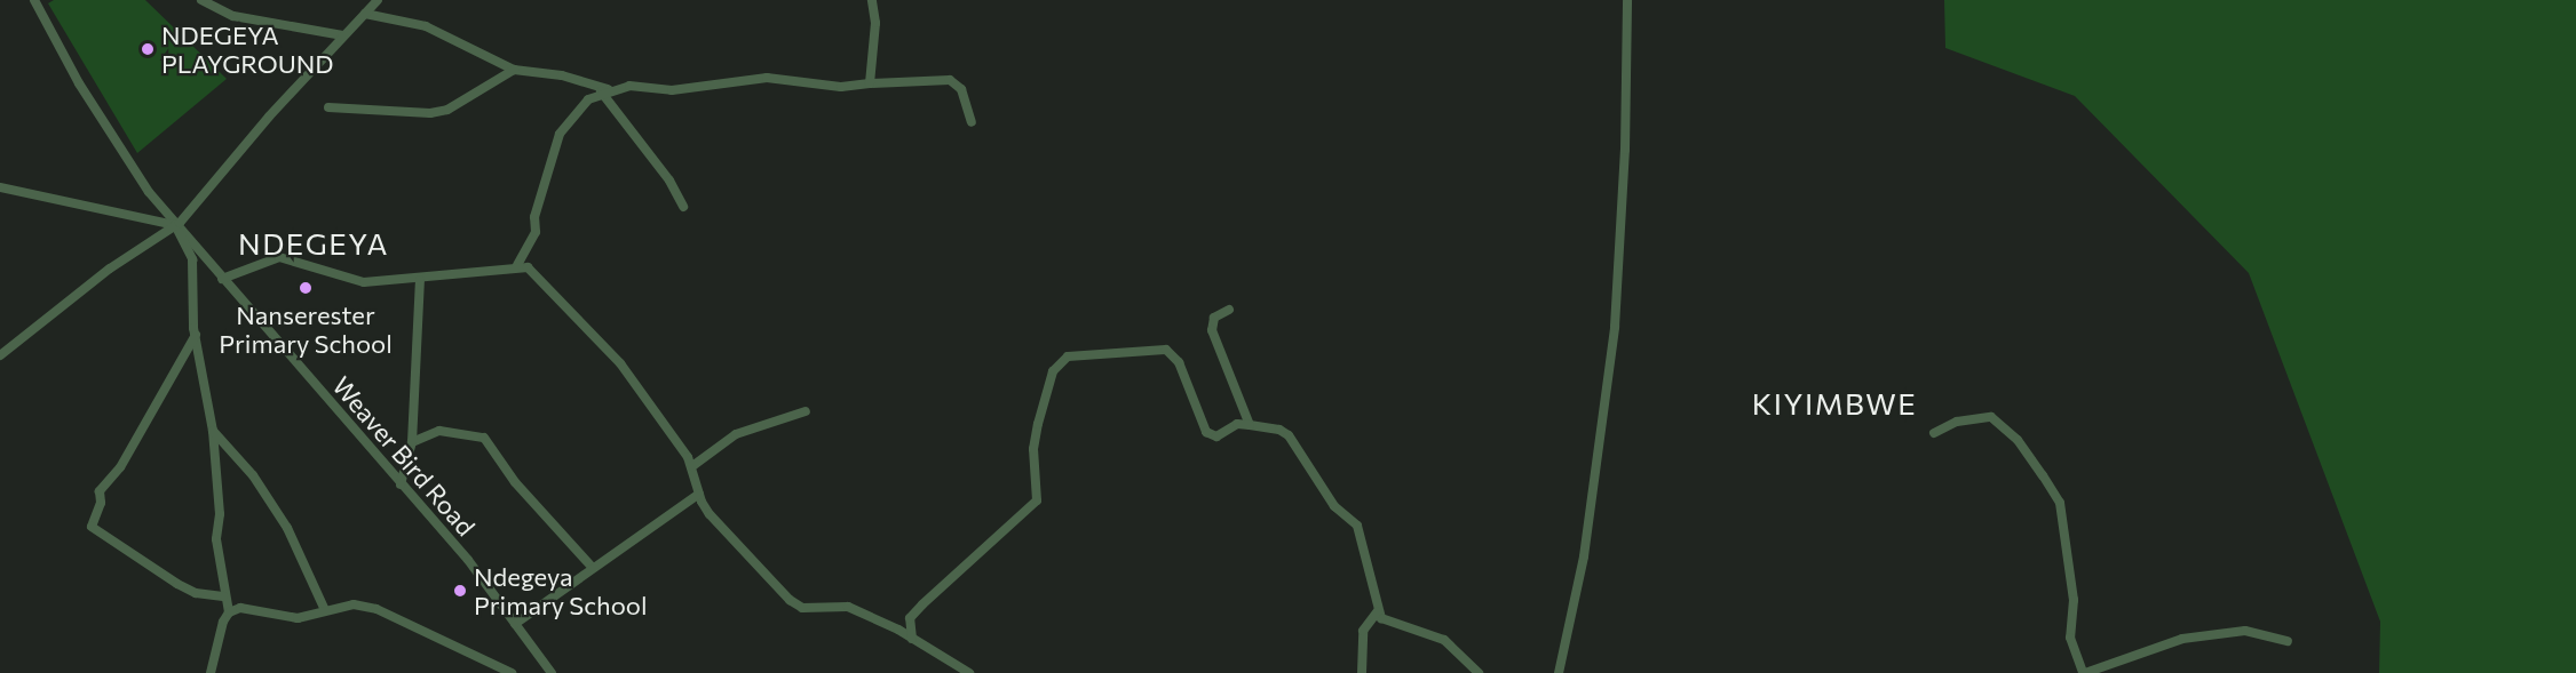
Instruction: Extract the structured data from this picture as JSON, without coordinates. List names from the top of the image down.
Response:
{
  "streets": {
    "street": ["Weaver Bird Road"]
  },
  "districts": ["NDEGEYA", "KIYIMBWE"],
  "places": ["NDEGEYA PLAYGROUND", "Nanserester Primary School", "Ndegeya Primary School"]
}
